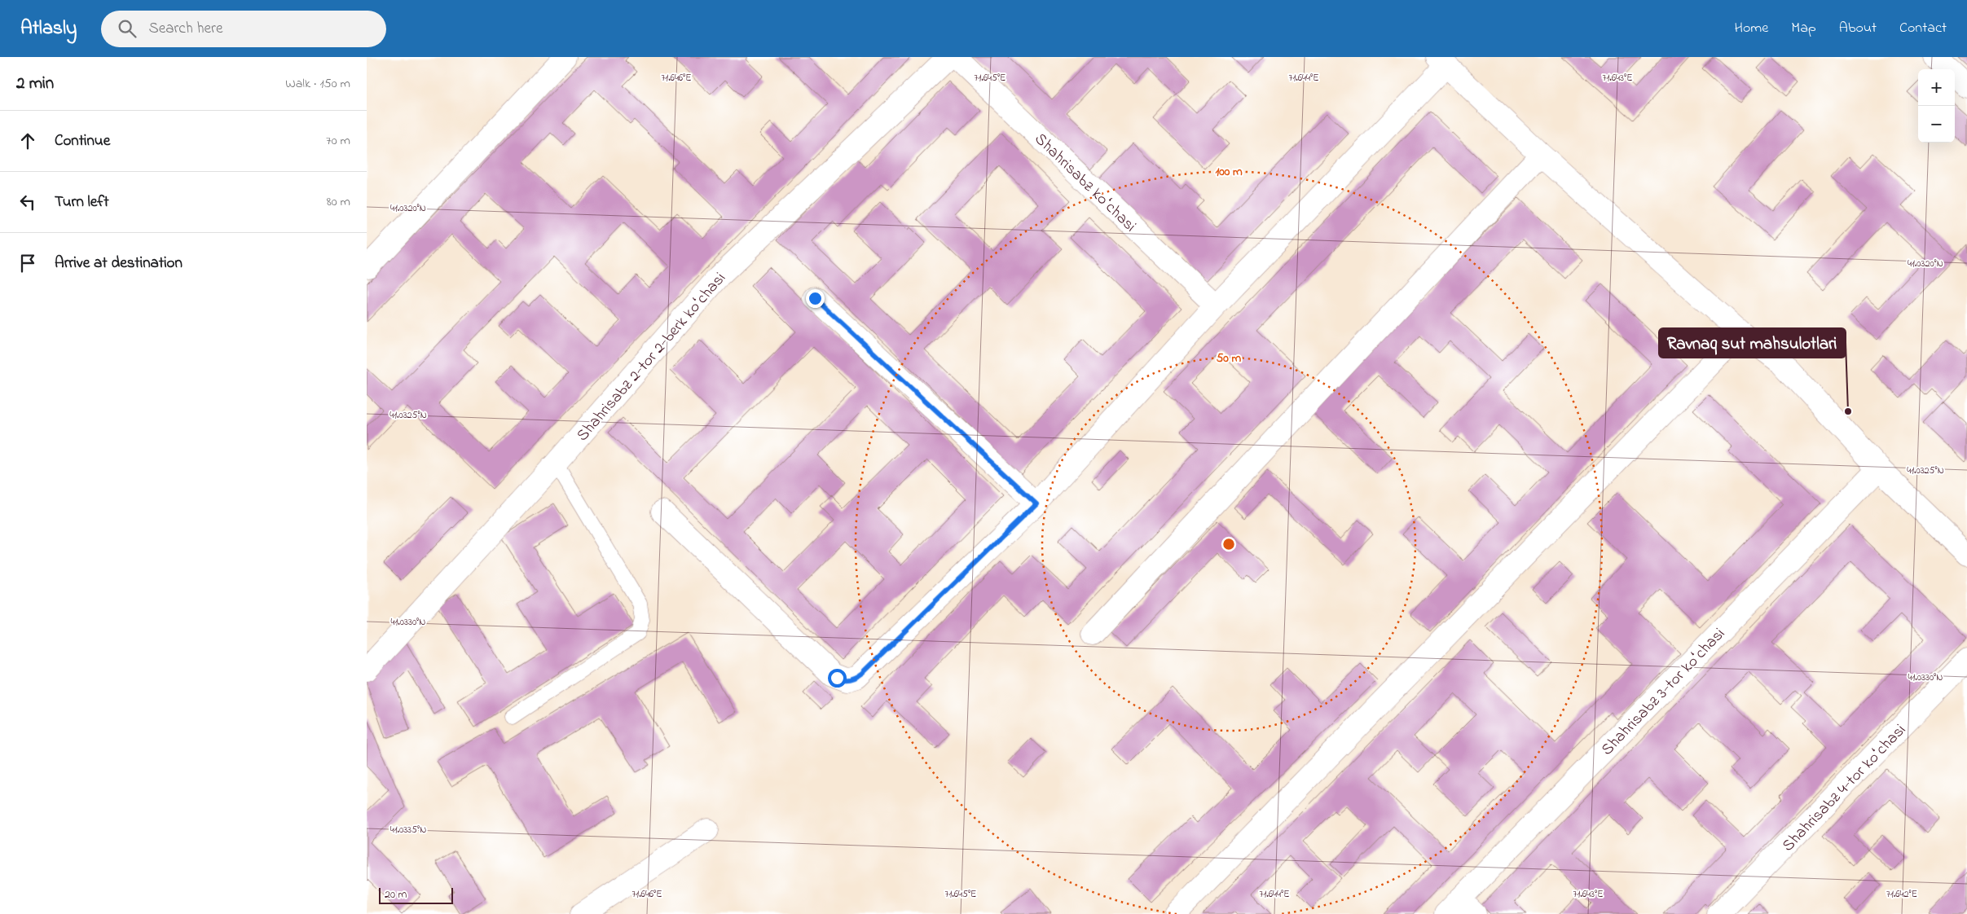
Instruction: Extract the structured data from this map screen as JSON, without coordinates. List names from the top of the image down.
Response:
{
  "streets": {
    "street": [
      "Shahrisabz koʻchasi",
      "Shahrisabz 2-tor 2-berk koʻchasi",
      "Shahrisabz 3-tor koʻchasi",
      "Shahrisabz 4-tor koʻchasi"
    ]
  },
  "places": ["Ravnaq sut mahsulotlari"],
  "scale_bar": "20 m",
  "page": {
    "header": "Atlasly",
    "search": "Search here",
    "nav": [
      "Home",
      "Map",
      "About",
      "Contact"
    ],
    "heading": ["2 min", "Walk · 150 m"],
    "map_buttons": ["+", "−"],
    "list": [
      ["Continue", "70 m"],
      ["Turn left", "80 m"],
      "Arrive at destination"
    ],
    "scale": "20 m"
  },
  "coordinates": [
    "71.646°E",
    "71.645°E",
    "71.644°E",
    "71.643°E",
    "41.0320°N",
    "41.0325°N",
    "41.0330°N",
    "41.0335°N",
    "71.642°E"
  ],
  "rings": ["100 m", "50 m"]
}
